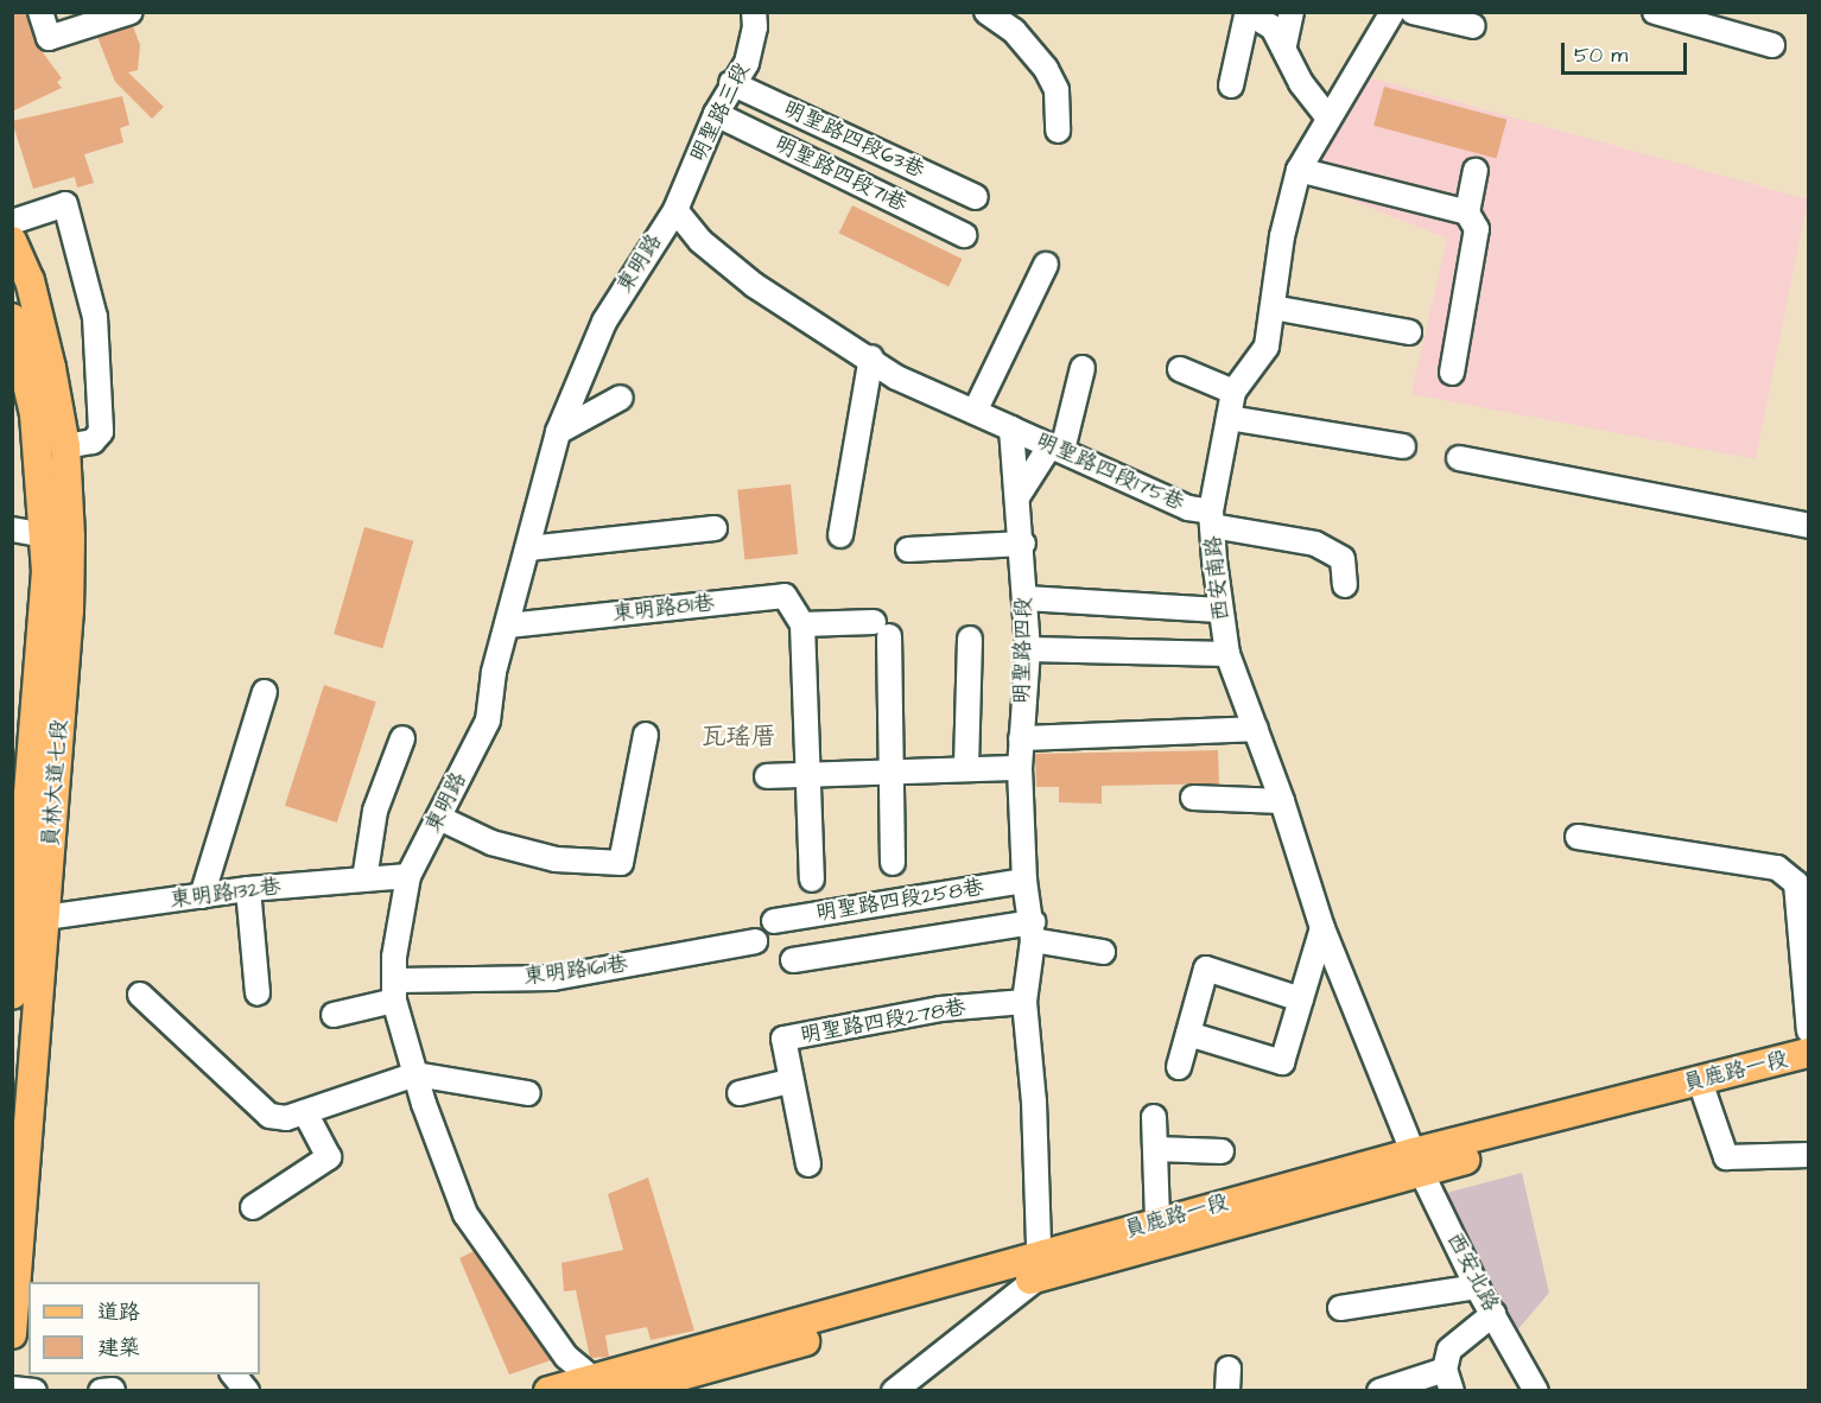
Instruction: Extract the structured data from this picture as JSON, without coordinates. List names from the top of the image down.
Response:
{
  "streets": {
    "main road": ["員林大道七段", "員鹿路一段"],
    "street": [
      "明聖路三段",
      "明聖路四段63巷",
      "明聖路四段71巷",
      "東明路",
      "明聖路四段175巷",
      "西安南路",
      "東明路81巷",
      "明聖路四段",
      "東明路132巷",
      "明聖路四段258巷",
      "東明路161巷",
      "明聖路四段278巷",
      "西安北路"
    ]
  },
  "crossings": [
    ["明聖路三段", "明聖路四段63巷"],
    ["明聖路三段", "明聖路四段71巷"],
    ["明聖路三段", "東明路"],
    ["東明路", "東明路81巷"],
    ["東明路", "東明路132巷"],
    ["東明路", "東明路161巷"],
    ["東明路", "員鹿路一段"],
    ["明聖路四段175巷", "西安南路"],
    ["明聖路四段175巷", "明聖路四段"],
    ["西安南路", "員鹿路一段"],
    ["西安南路", "西安北路"],
    ["明聖路四段", "明聖路四段258巷"],
    ["明聖路四段", "明聖路四段278巷"],
    ["明聖路四段", "員鹿路一段"],
    ["員林大道七段", "東明路132巷"],
    ["員鹿路一段", "西安北路"]
  ],
  "districts": ["瓦瑤厝"],
  "legend": ["道路", "建築"],
  "scale_bar": "50 m"
}
